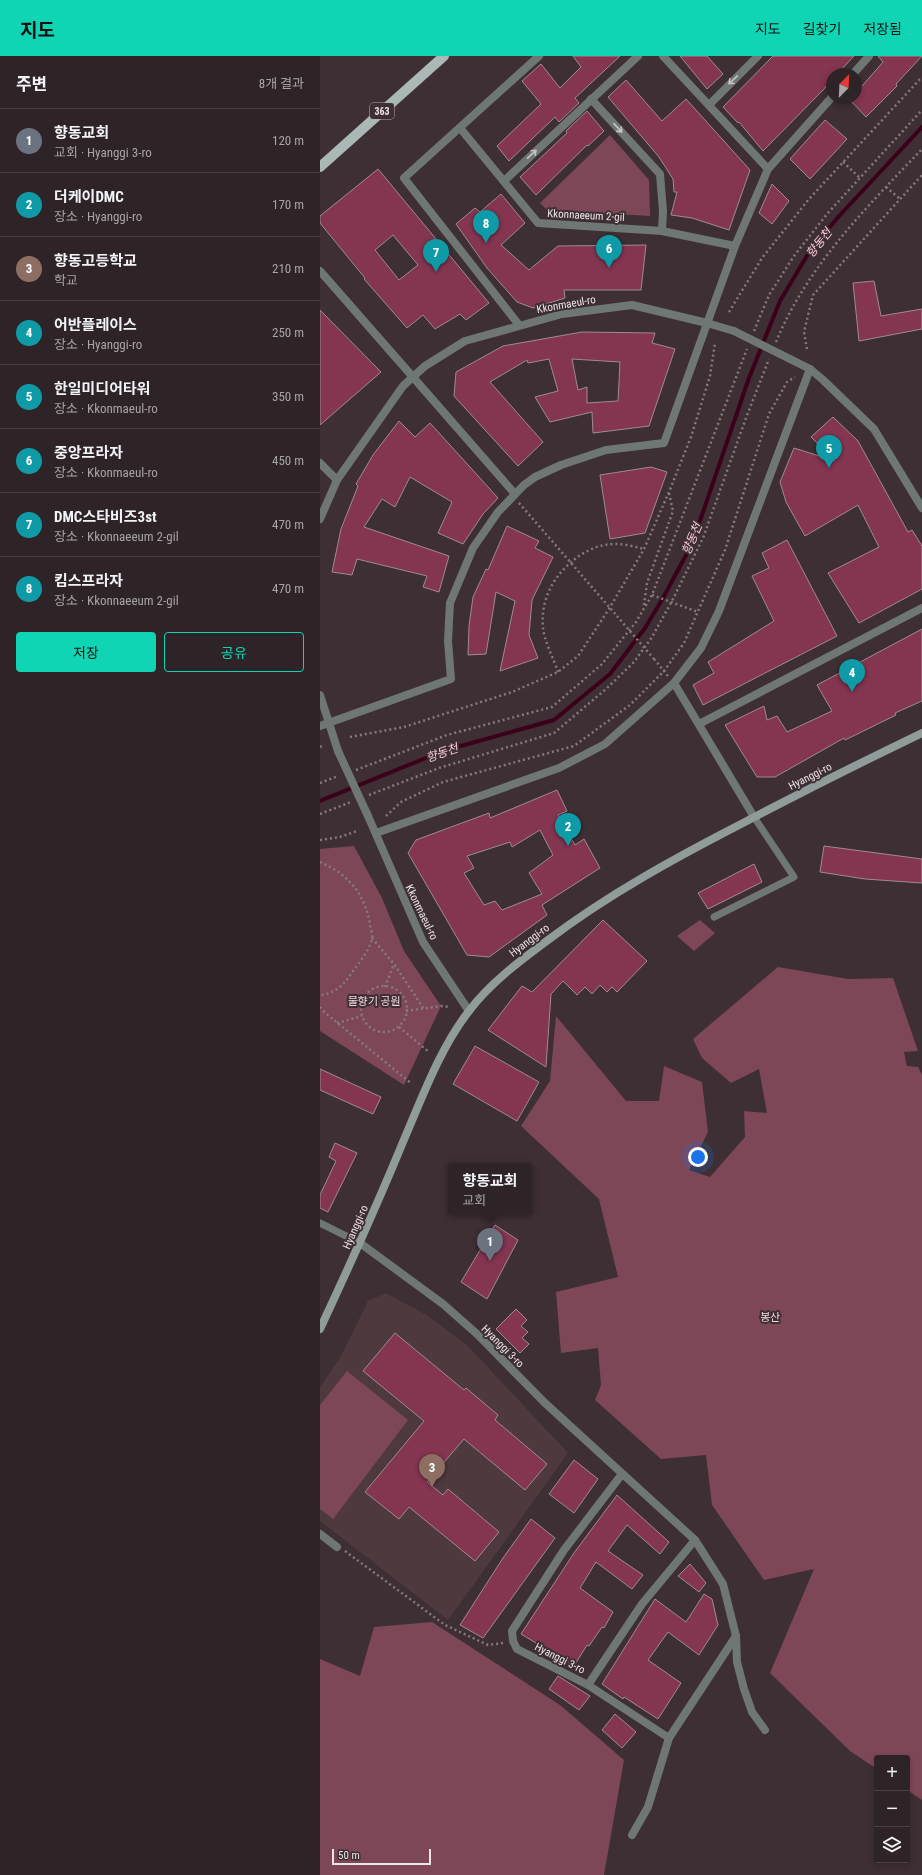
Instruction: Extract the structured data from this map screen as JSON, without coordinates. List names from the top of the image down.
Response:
{
  "streets": {
    "main road": ["363", "Hyanggi-ro"],
    "street": ["Kkonnaeeum 2-gil", "Kkonmaeul-ro", "Hyanggi 3-ro"]
  },
  "crossings": [
    ["Kkonmaeul-ro", "Hyanggi-ro"],
    ["Hyanggi-ro", "Hyanggi 3-ro"]
  ],
  "water": ["향동천"],
  "parks": ["물향기 공원", "봉산"],
  "scale_bar": "50 m",
  "north": "top right",
  "page": {
    "header": "지도",
    "nav": ["지도", "길찾기", "저장됨"],
    "heading": ["주변", "8개 결과"],
    "list": [
      {
        "mark": "1",
        "name": "향동교회",
        "note": "교회 · Hyanggi 3-ro",
        "value": "120 m"
      },
      {
        "mark": "2",
        "name": "더케이DMC",
        "note": "장소 · Hyanggi-ro",
        "value": "170 m"
      },
      {
        "mark": "3",
        "name": "향동고등학교",
        "note": "학교",
        "value": "210 m"
      },
      {
        "mark": "4",
        "name": "어반플레이스",
        "note": "장소 · Hyanggi-ro",
        "value": "250 m"
      },
      {
        "mark": "5",
        "name": "한일미디어타워",
        "note": "장소 · Kkonmaeul-ro",
        "value": "350 m"
      },
      {
        "mark": "6",
        "name": "중앙프라자",
        "note": "장소 · Kkonmaeul-ro",
        "value": "450 m"
      },
      {
        "mark": "7",
        "name": "DMC스타비즈3st",
        "note": "장소 · Kkonnaeeum 2-gil",
        "value": "470 m"
      },
      {
        "mark": "8",
        "name": "킴스프라자",
        "note": "장소 · Kkonnaeeum 2-gil",
        "value": "470 m"
      }
    ],
    "pins": [
      "8",
      "6",
      "7",
      "5",
      "4",
      "2",
      "1",
      "3"
    ],
    "buttons": ["저장", "공유"],
    "popup": ["향동교회", "교회"],
    "map_buttons": ["+", "−"],
    "scale": "50 m"
  }
}
